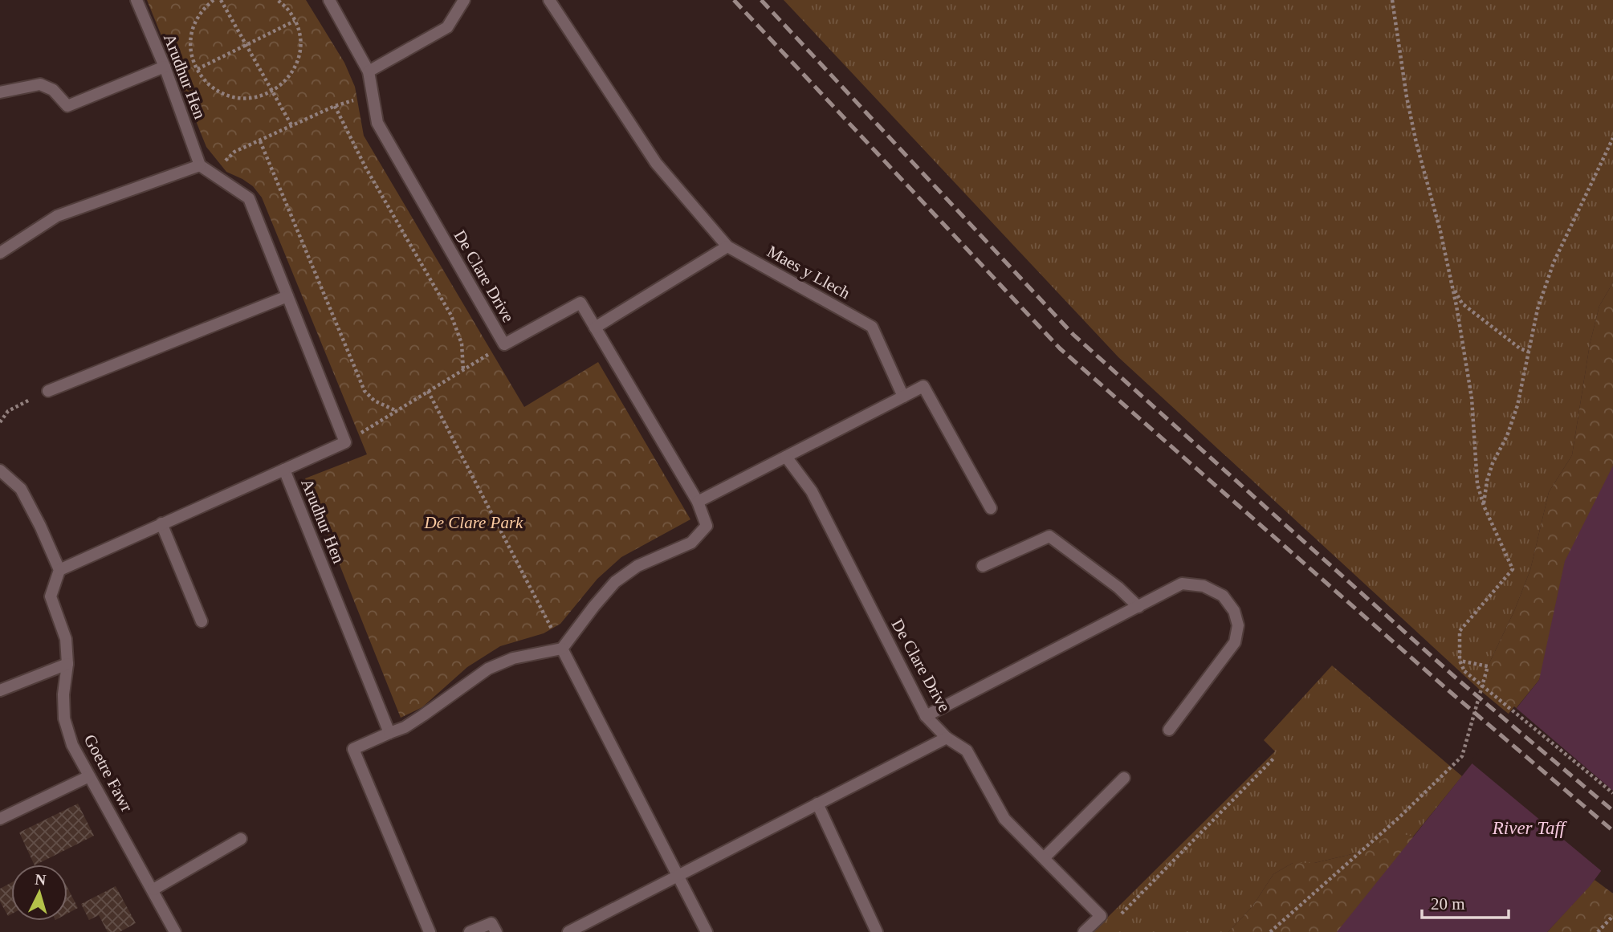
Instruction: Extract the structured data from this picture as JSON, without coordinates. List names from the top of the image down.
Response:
{
  "streets": {
    "street": [
      "Arudhur Hen",
      "Maes y Llech",
      "De Clare Drive",
      "Goetre Fawr"
    ]
  },
  "water": ["River Taff"],
  "parks": ["De Clare Park"],
  "scale_bar": "20 m",
  "north": "top"
}
